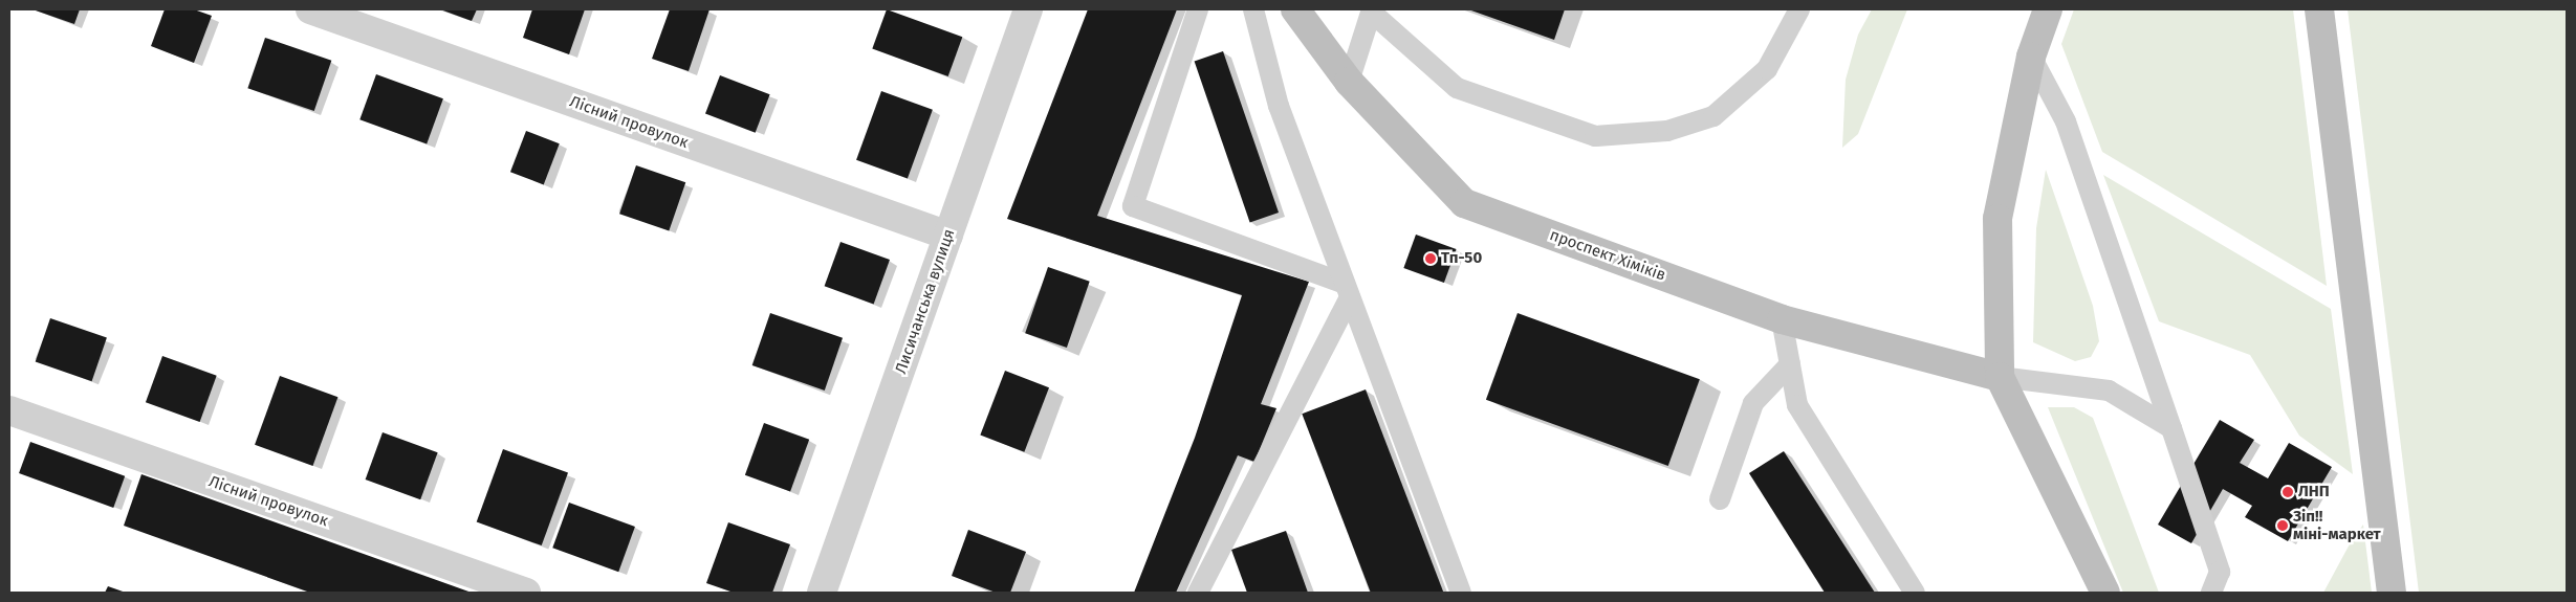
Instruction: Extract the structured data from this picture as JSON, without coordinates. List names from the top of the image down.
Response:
{
  "streets": {
    "main road": ["проспект Хіміків"],
    "street": ["Лісний провулок", "Лисичанська вулиця"]
  },
  "crossings": [
    ["Лісний провулок", "Лисичанська вулиця"]
  ],
  "places": ["Тп-50", "ЛНП", "Зіп!! міні-маркет"]
}
